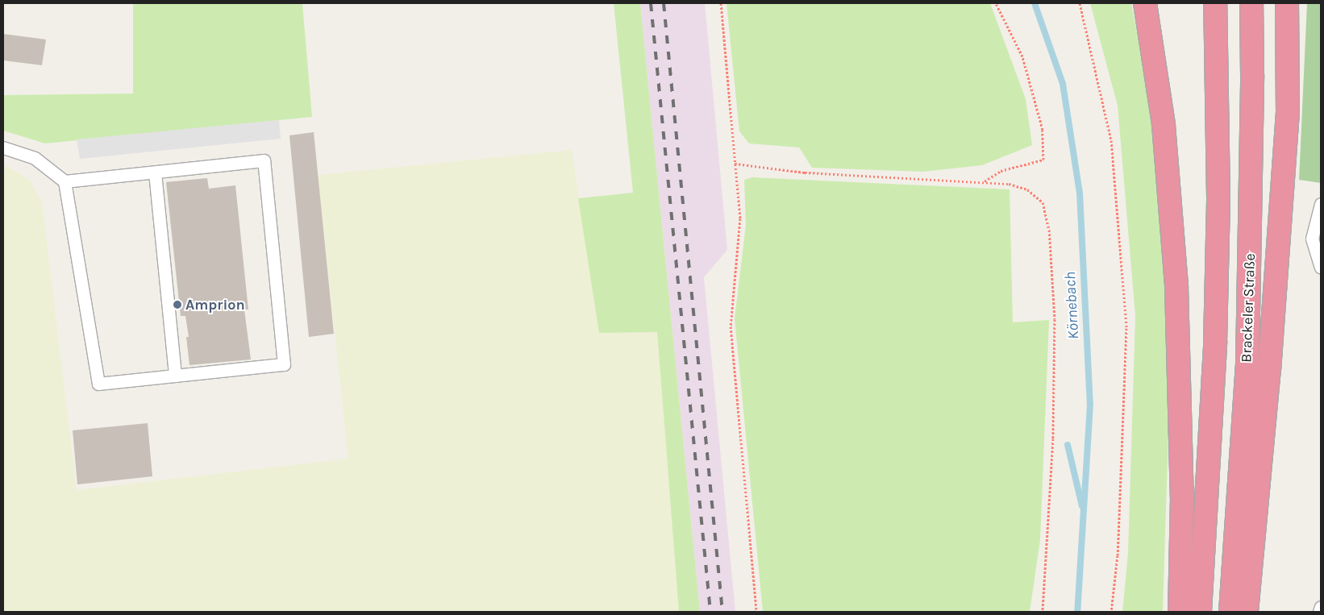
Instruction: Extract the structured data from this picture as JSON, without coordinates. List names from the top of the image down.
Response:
{
  "streets": {
    "highway": ["Brackeler Straße"]
  },
  "water": ["Körnebach"],
  "places": ["Amprion"]
}
